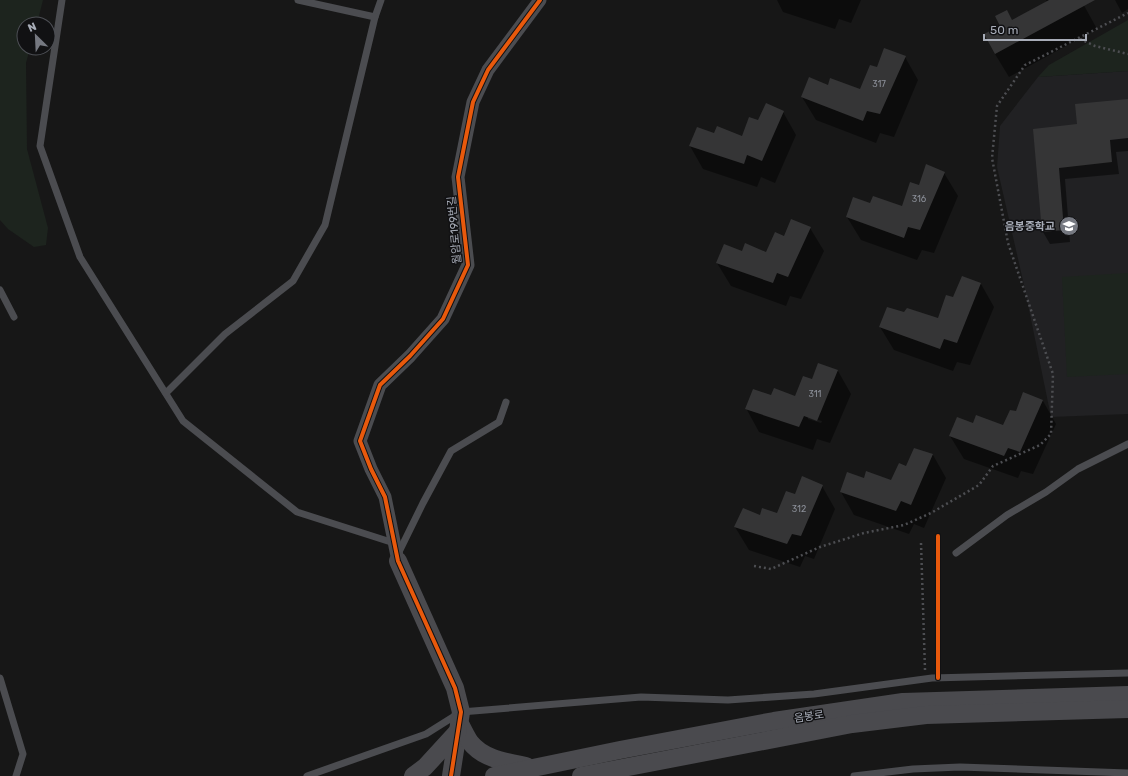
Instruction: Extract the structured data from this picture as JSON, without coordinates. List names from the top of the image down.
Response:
{
  "streets": {
    "main road": ["음봉로"],
    "street": ["월암로199번길"]
  },
  "places": {
    "school or university": ["음봉중학교"]
  },
  "house_numbers": [
    "317",
    "316",
    "311",
    "312"
  ],
  "scale_bar": "50 m",
  "north": "top left"
}
